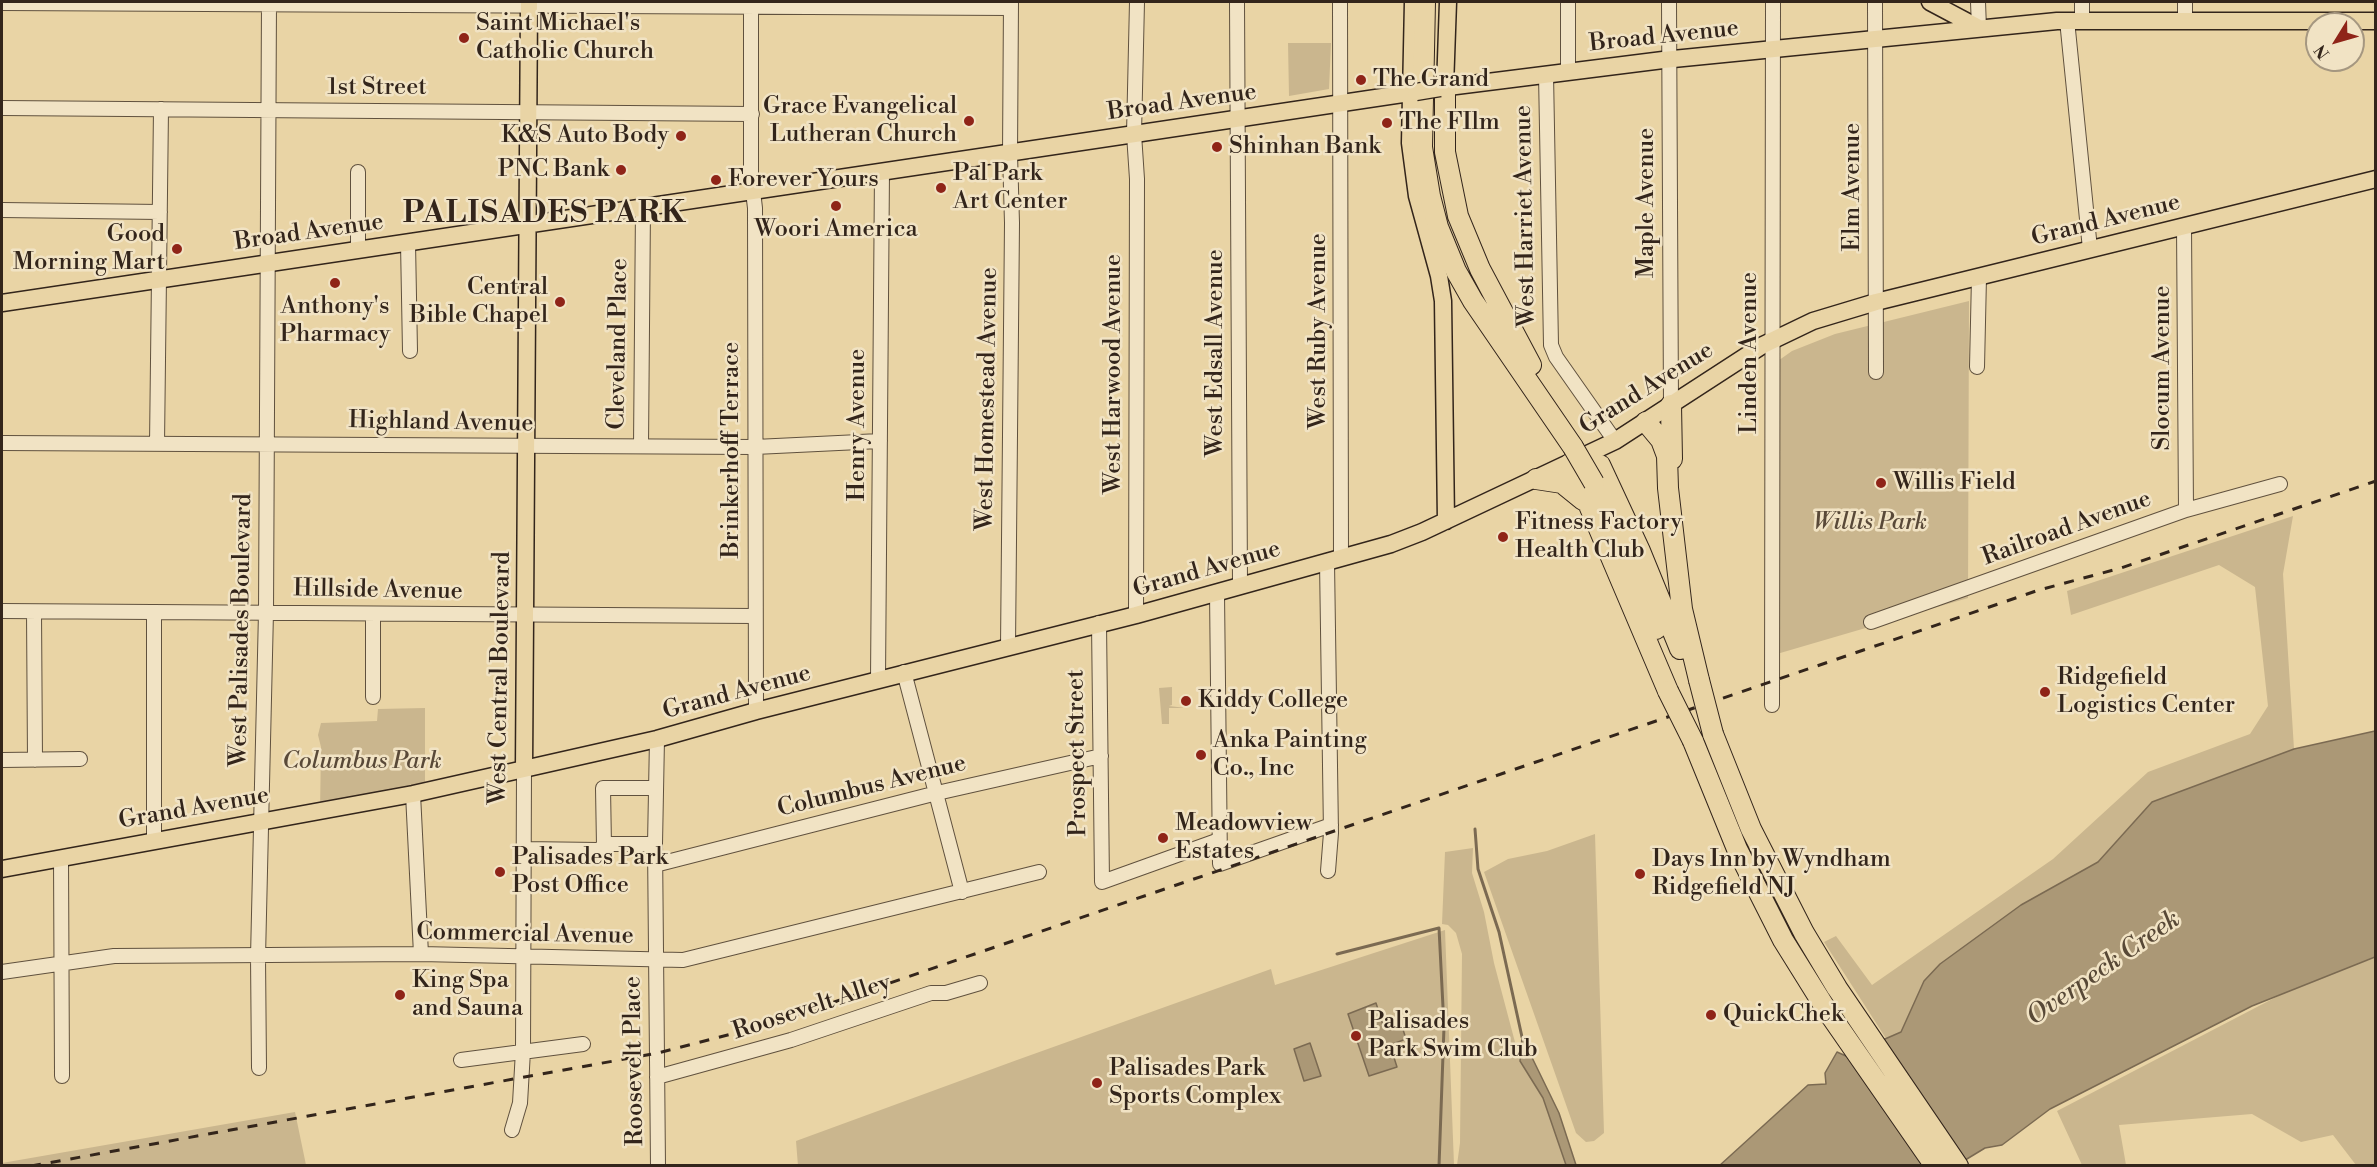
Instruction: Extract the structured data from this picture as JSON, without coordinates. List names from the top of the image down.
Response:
{
  "streets": {
    "main road": ["Broad Avenue", "Grand Avenue", "West Central Boulevard"],
    "street": [
      "1st Street",
      "Elm Avenue",
      "Maple Avenue",
      "West Harriet Avenue",
      "West Ruby Avenue",
      "Cleveland Place",
      "West Edsall Avenue",
      "Linden Avenue",
      "Slocum Avenue",
      "West Harwood Avenue",
      "West Homestead Avenue",
      "Highland Avenue",
      "Henry Avenue",
      "Brinkerhoff Terrace",
      "Railroad Avenue",
      "Hillside Avenue",
      "West Palisades Boulevard",
      "Prospect Street",
      "Columbus Avenue",
      "Commercial Avenue",
      "Roosevelt Alley",
      "Roosevelt Place"
    ]
  },
  "crossings": [
    ["Broad Avenue", "Elm Avenue"],
    ["Broad Avenue", "Maple Avenue"],
    ["Broad Avenue", "West Harriet Avenue"],
    ["Broad Avenue", "West Ruby Avenue"],
    ["Broad Avenue", "Cleveland Place"],
    ["Broad Avenue", "West Edsall Avenue"],
    ["Broad Avenue", "Linden Avenue"],
    ["Broad Avenue", "West Harwood Avenue"],
    ["Broad Avenue", "West Homestead Avenue"],
    ["Broad Avenue", "Henry Avenue"],
    ["Broad Avenue", "Brinkerhoff Terrace"],
    ["Broad Avenue", "West Palisades Boulevard"],
    ["Broad Avenue", "West Central Boulevard"],
    ["1st Street", "Brinkerhoff Terrace"],
    ["1st Street", "West Palisades Boulevard"],
    ["1st Street", "West Central Boulevard"],
    ["Elm Avenue", "Grand Avenue"],
    ["Maple Avenue", "Grand Avenue"],
    ["West Harriet Avenue", "Grand Avenue"],
    ["Grand Avenue", "West Ruby Avenue"],
    ["Grand Avenue", "West Edsall Avenue"],
    ["Grand Avenue", "Linden Avenue"],
    ["Grand Avenue", "Slocum Avenue"],
    ["Grand Avenue", "West Harwood Avenue"],
    ["Grand Avenue", "West Homestead Avenue"],
    ["Grand Avenue", "Henry Avenue"],
    ["Grand Avenue", "Brinkerhoff Terrace"],
    ["Grand Avenue", "West Palisades Boulevard"],
    ["Grand Avenue", "West Central Boulevard"],
    ["Grand Avenue", "Prospect Street"],
    ["Grand Avenue", "Roosevelt Place"],
    ["Cleveland Place", "Highland Avenue"],
    ["Slocum Avenue", "Railroad Avenue"],
    ["Highland Avenue", "Henry Avenue"],
    ["Highland Avenue", "Brinkerhoff Terrace"],
    ["Highland Avenue", "West Palisades Boulevard"],
    ["Highland Avenue", "West Central Boulevard"],
    ["Brinkerhoff Terrace", "Hillside Avenue"],
    ["Hillside Avenue", "West Palisades Boulevard"],
    ["Hillside Avenue", "West Central Boulevard"],
    ["West Palisades Boulevard", "Commercial Avenue"],
    ["West Central Boulevard", "Commercial Avenue"],
    ["Prospect Street", "Columbus Avenue"],
    ["Columbus Avenue", "Roosevelt Place"],
    ["Commercial Avenue", "Roosevelt Place"],
    ["Roosevelt Alley", "Roosevelt Place"]
  ],
  "districts": ["PALISADES PARK"],
  "water": ["Overpeck Creek"],
  "parks": ["Willis Park", "Columbus Park"],
  "places": [
    "Saint Michael's Catholic Church",
    "The Grand",
    "Grace Evangelical Lutheran Church",
    "The FIlm",
    "K&S Auto Body",
    "Shinhan Bank",
    "PNC Bank",
    "Forever Yours",
    "Pal Park Art Center",
    "Woori America",
    "Good Morning Mart",
    "Anthony's Pharmacy",
    "Central Bible Chapel",
    "Willis Field",
    "Fitness Factory Health Club",
    "Ridgefield Logistics Center",
    "Kiddy College",
    "Anka Painting Co., Inc",
    "Meadowview Estates",
    "Palisades Park Post Office",
    "Days Inn by Wyndham Ridgefield NJ",
    "King Spa and Sauna",
    "QuickChek",
    "Palisades Park Swim Club",
    "Palisades Park Sports Complex"
  ],
  "north": "bottom left"
}
